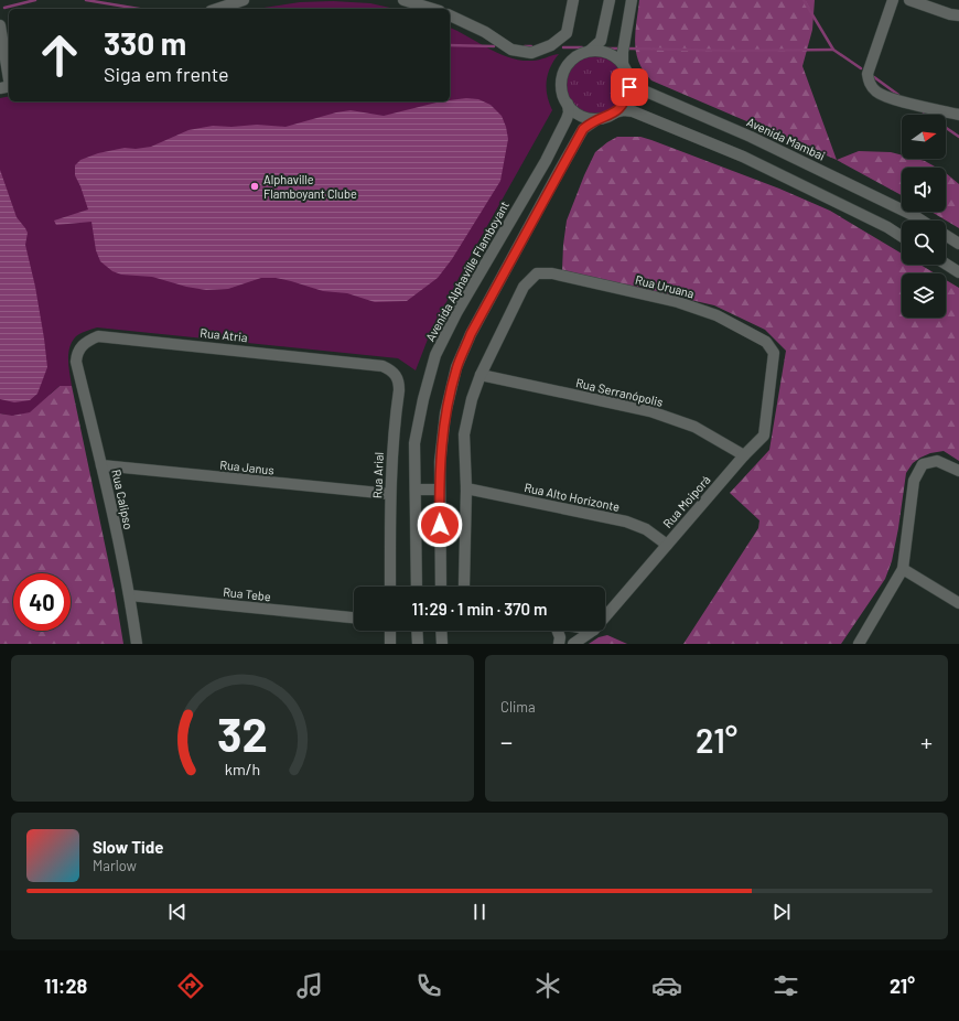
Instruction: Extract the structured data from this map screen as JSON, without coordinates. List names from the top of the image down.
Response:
{
  "streets": {
    "street": [
      "Avenida Mambai",
      "Avenida Alphaville Flamboyant",
      "Rua Uruana",
      "Rua Atria",
      "Rua Serranópolis",
      "Rua Janus",
      "Rua Arial",
      "Rua Alto Horizonte",
      "Rua Calipso",
      "Rua Moiporá",
      "Rua Tebe"
    ]
  },
  "crossings": [
    ["Avenida Mambai", "Avenida Alphaville Flamboyant"],
    ["Rua Uruana", "Rua Serranópolis"],
    ["Rua Uruana", "Rua Moiporá"],
    ["Rua Atria", "Rua Arial"],
    ["Rua Atria", "Rua Calipso"],
    ["Rua Serranópolis", "Rua Moiporá"],
    ["Rua Janus", "Rua Arial"],
    ["Rua Janus", "Rua Calipso"],
    ["Rua Alto Horizonte", "Rua Moiporá"],
    ["Rua Calipso", "Rua Tebe"]
  ],
  "places": ["Alphaville Flamboyant Clube"],
  "north": "right",
  "page": {
    "turn": ["330 m", "Siga em frente"],
    "limit": "40",
    "trip": "11:29 · 1 min · 370 m",
    "tile": "Clima",
    "heat": ["−", "21°", "+"],
    "song": ["Slow Tide", "Marlow"],
    "tabs": ["11:28", "21°"],
    "gauge": ["32", "km/h"]
  }
}
